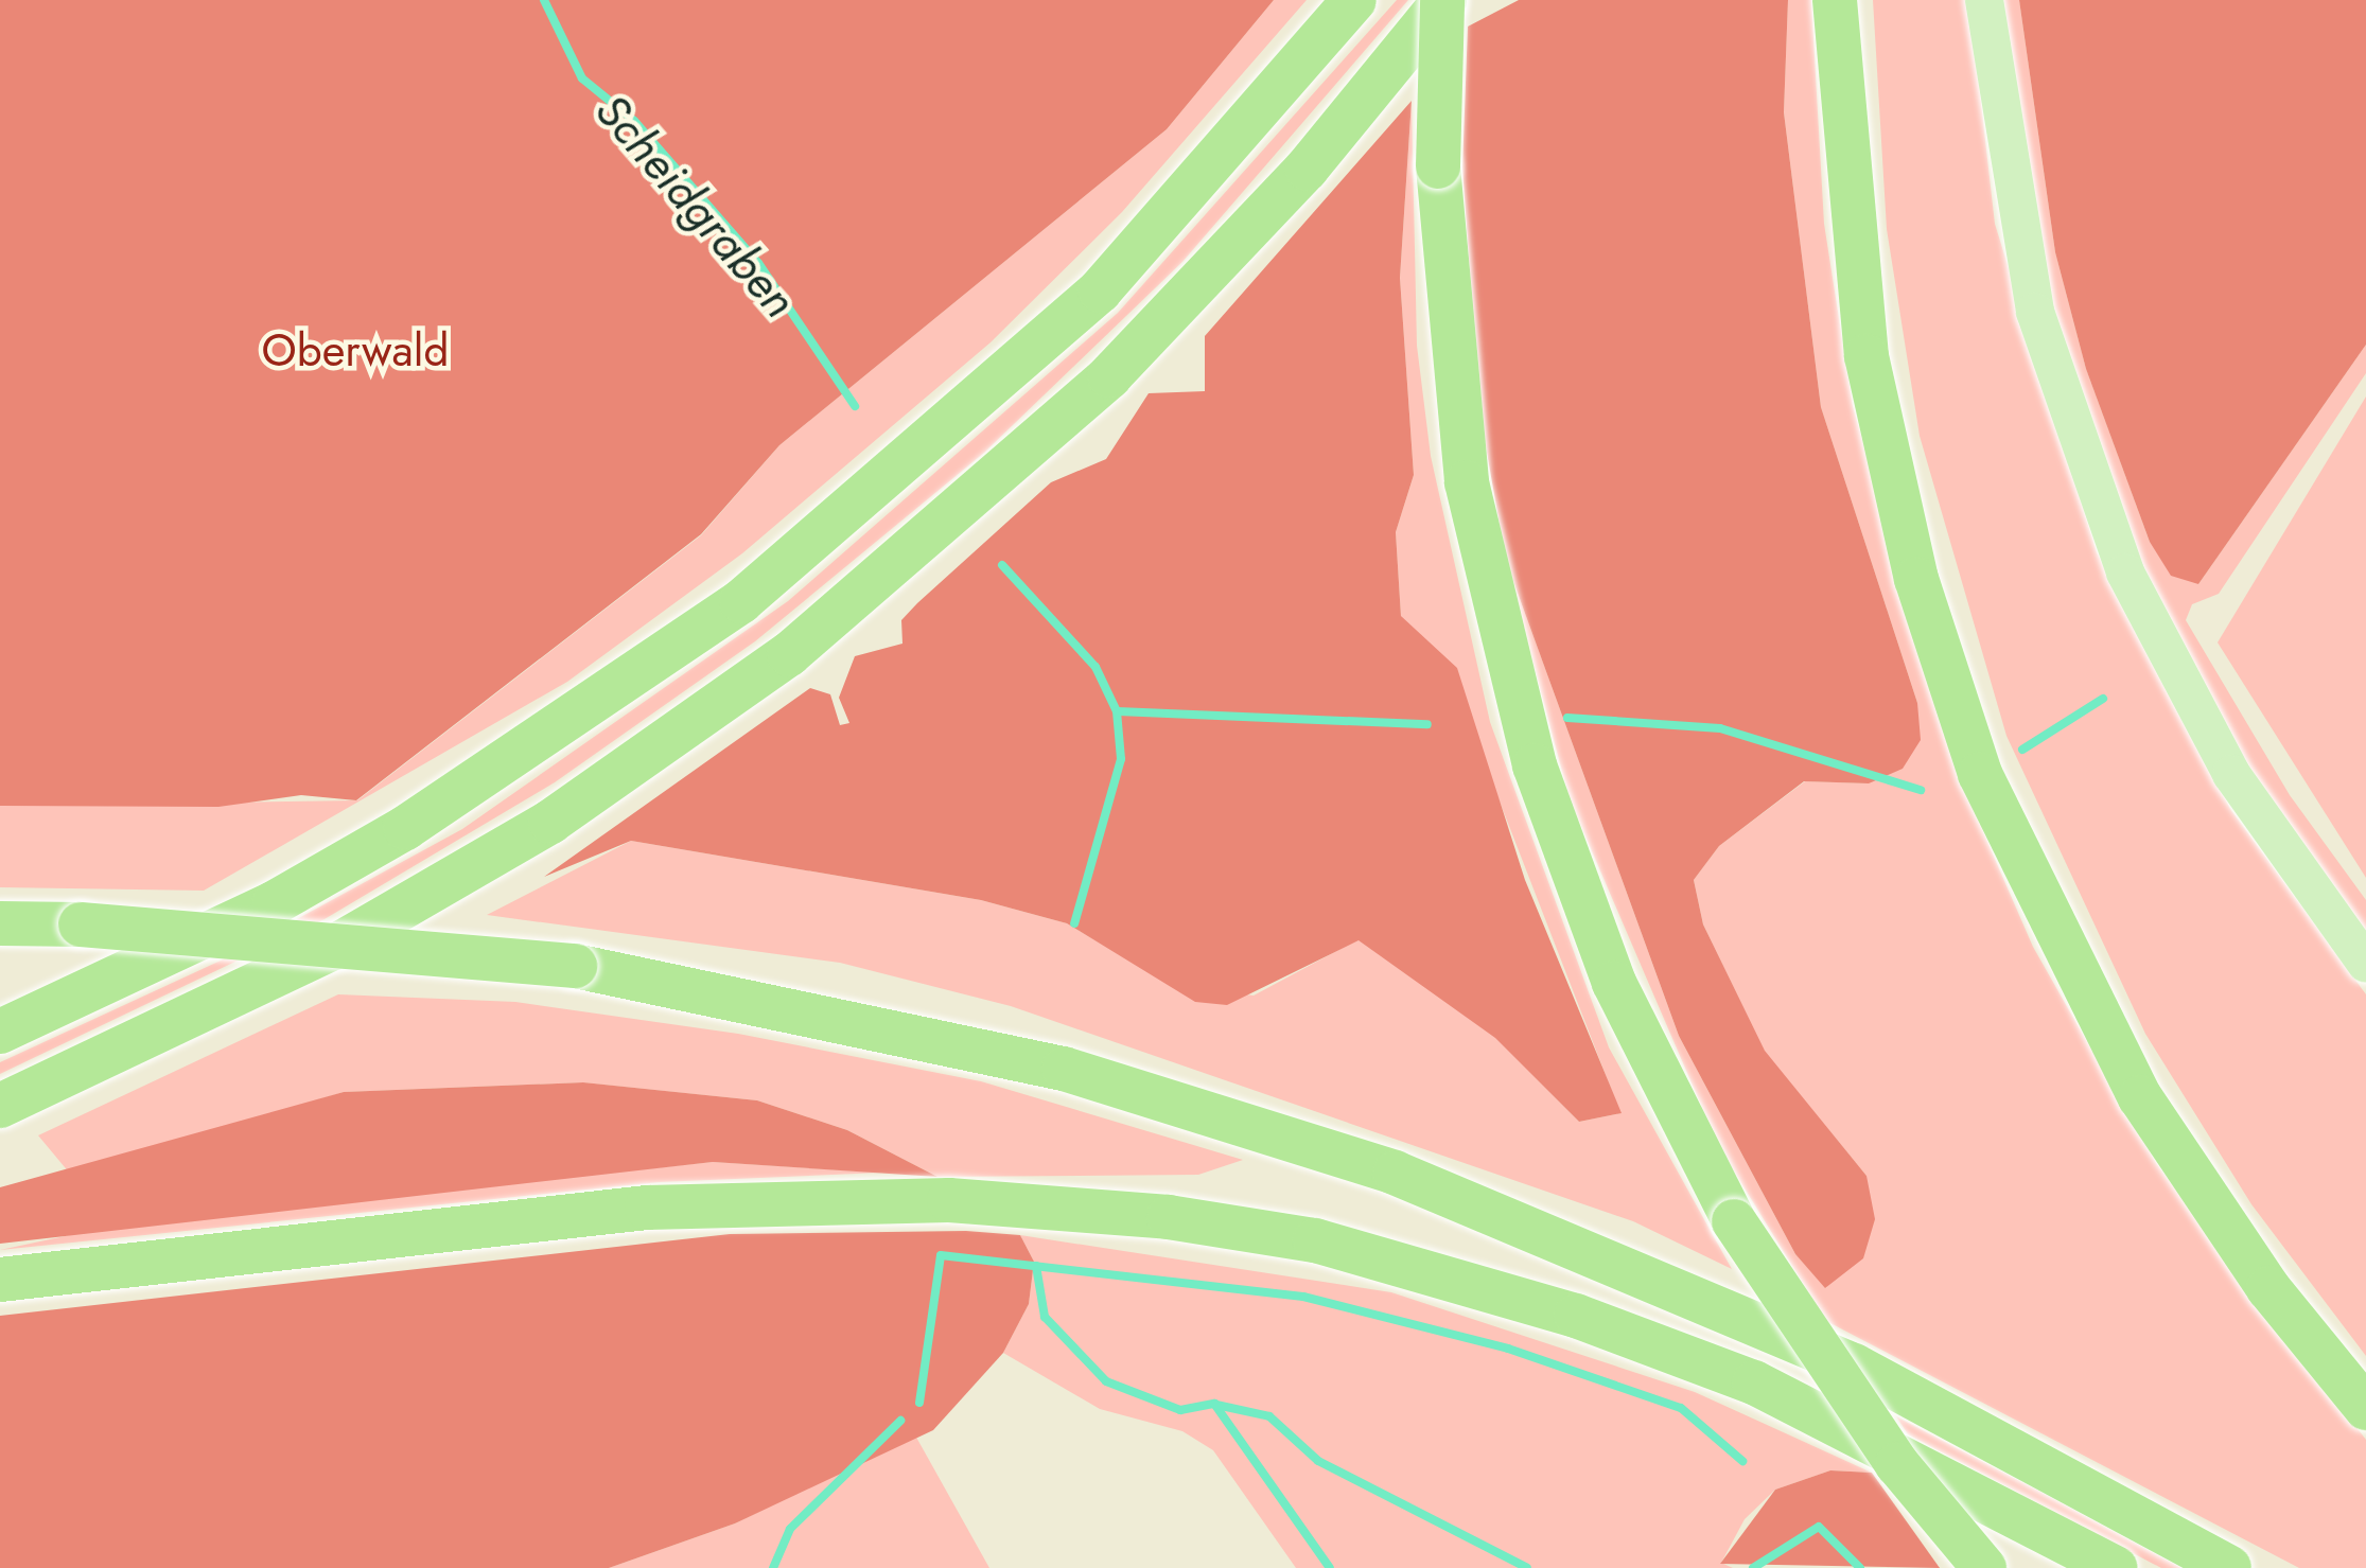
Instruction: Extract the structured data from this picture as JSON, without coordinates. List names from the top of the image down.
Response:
{
  "water": ["Scheidgraben"],
  "parks": ["Oberwald"]
}
